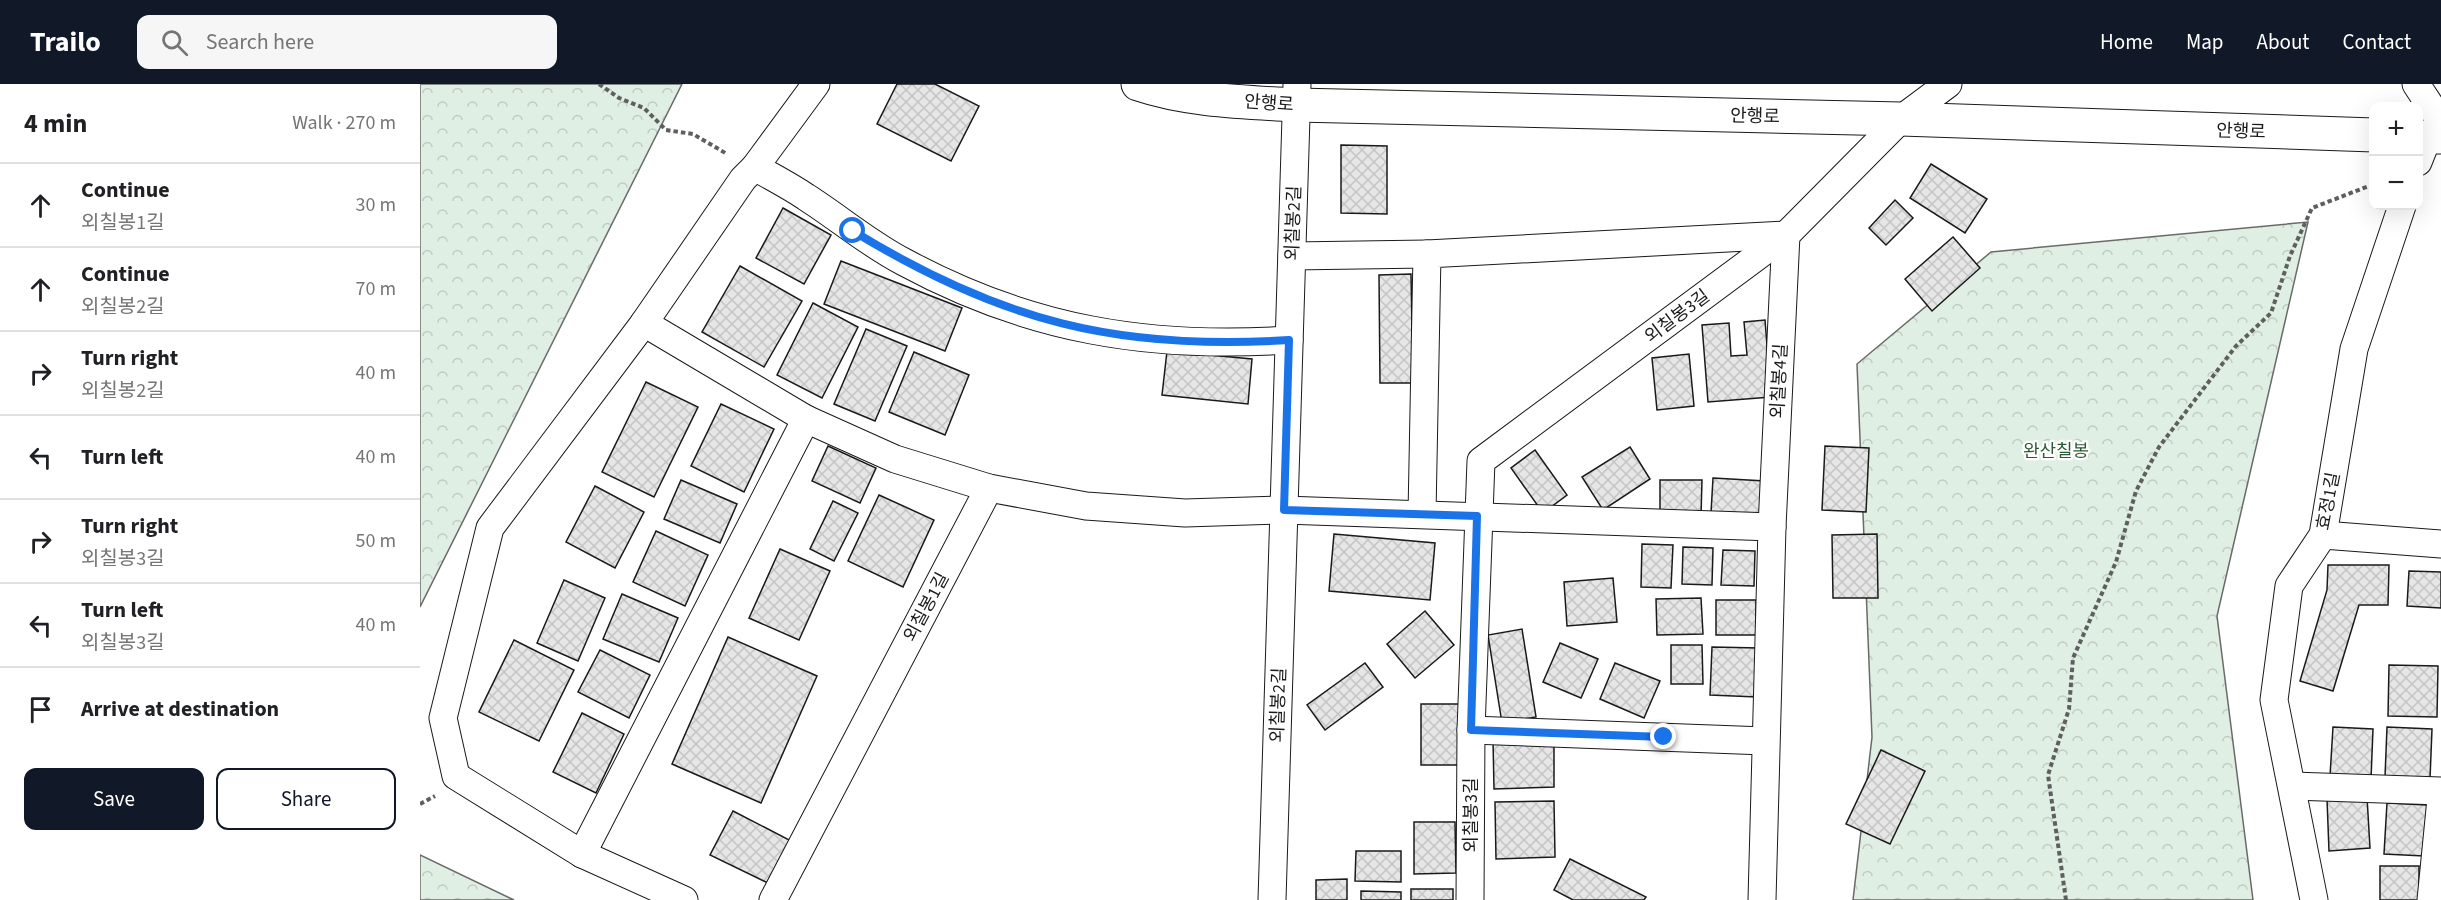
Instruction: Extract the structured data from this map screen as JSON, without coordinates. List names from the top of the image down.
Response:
{
  "streets": {
    "street": [
      "안행로",
      "외칠봉2길",
      "외칠봉3길",
      "외칠봉4길",
      "효정1길",
      "외칠봉1길"
    ]
  },
  "crossings": [
    ["안행로", "외칠봉2길"],
    ["안행로", "외칠봉3길"],
    ["외칠봉3길", "외칠봉4길"]
  ],
  "parks": ["완산칠봉"],
  "page": {
    "header": "Trailo",
    "search": "Search here",
    "nav": [
      "Home",
      "Map",
      "About",
      "Contact"
    ],
    "heading": ["4 min", "Walk · 270 m"],
    "map_buttons": ["+", "−"],
    "list": [
      ["Continue", "외칠봉1길", "30 m"],
      ["Continue", "외칠봉2길", "70 m"],
      ["Turn right", "외칠봉2길", "40 m"],
      ["Turn left", "40 m"],
      ["Turn right", "외칠봉3길", "50 m"],
      ["Turn left", "외칠봉3길", "40 m"],
      "Arrive at destination"
    ],
    "buttons": ["Save", "Share"]
  }
}
